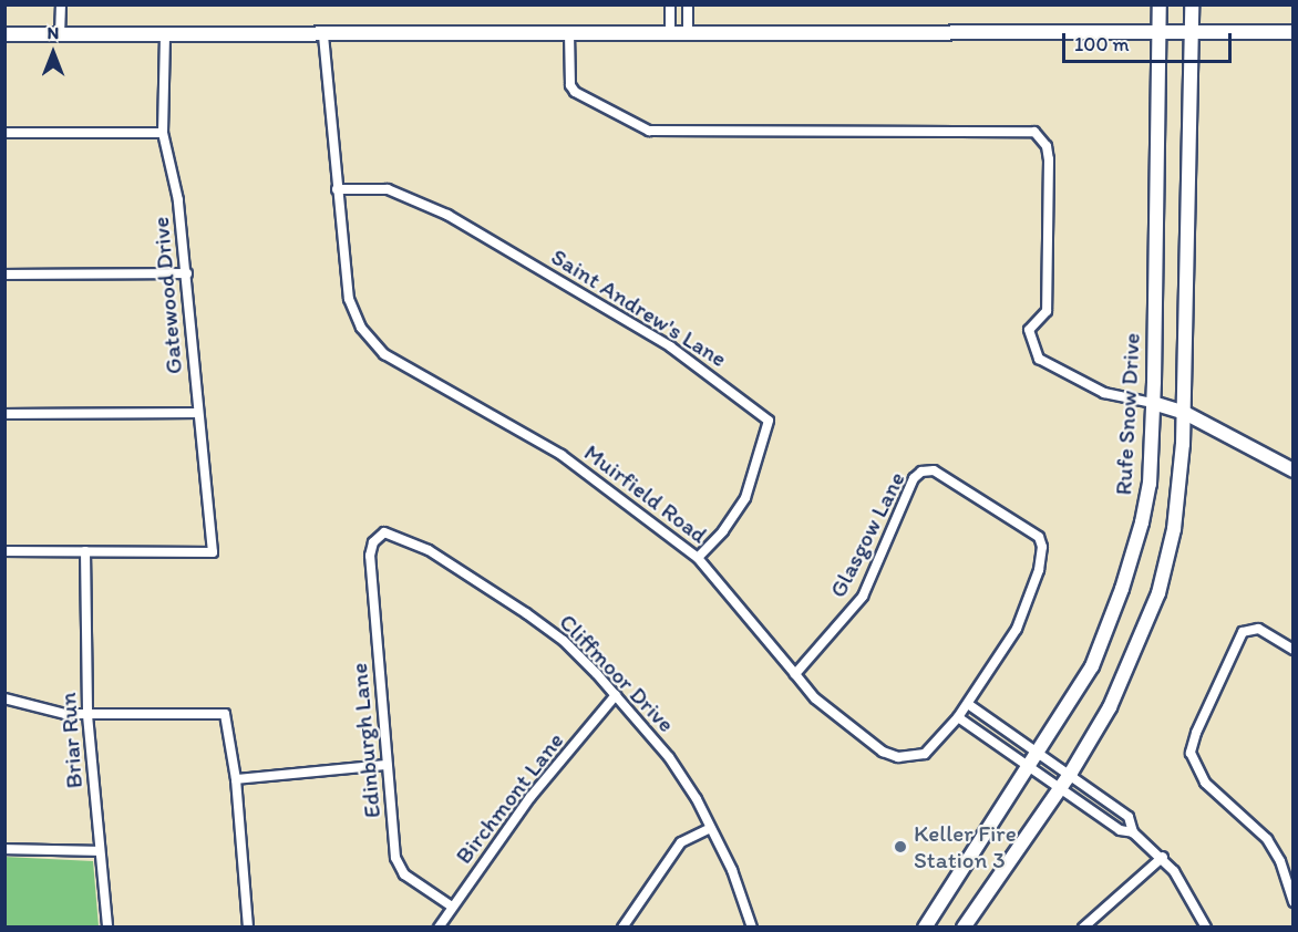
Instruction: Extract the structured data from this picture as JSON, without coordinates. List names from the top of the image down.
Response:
{
  "streets": {
    "main road": ["Rufe Snow Drive"],
    "street": [
      "Gatewood Drive",
      "Saint Andrew's Lane",
      "Muirfield Road",
      "Glasgow Lane",
      "Cliffmoor Drive",
      "Briar Run",
      "Edinburgh Lane",
      "Birchmont Lane"
    ]
  },
  "crossings": [
    ["Gatewood Drive", "Briar Run"],
    ["Saint Andrew's Lane", "Muirfield Road"],
    ["Muirfield Road", "Glasgow Lane"],
    ["Cliffmoor Drive", "Edinburgh Lane"],
    ["Cliffmoor Drive", "Birchmont Lane"],
    ["Edinburgh Lane", "Birchmont Lane"]
  ],
  "places": ["Keller Fire Station 3"],
  "scale_bar": "100 m",
  "north": "top"
}
